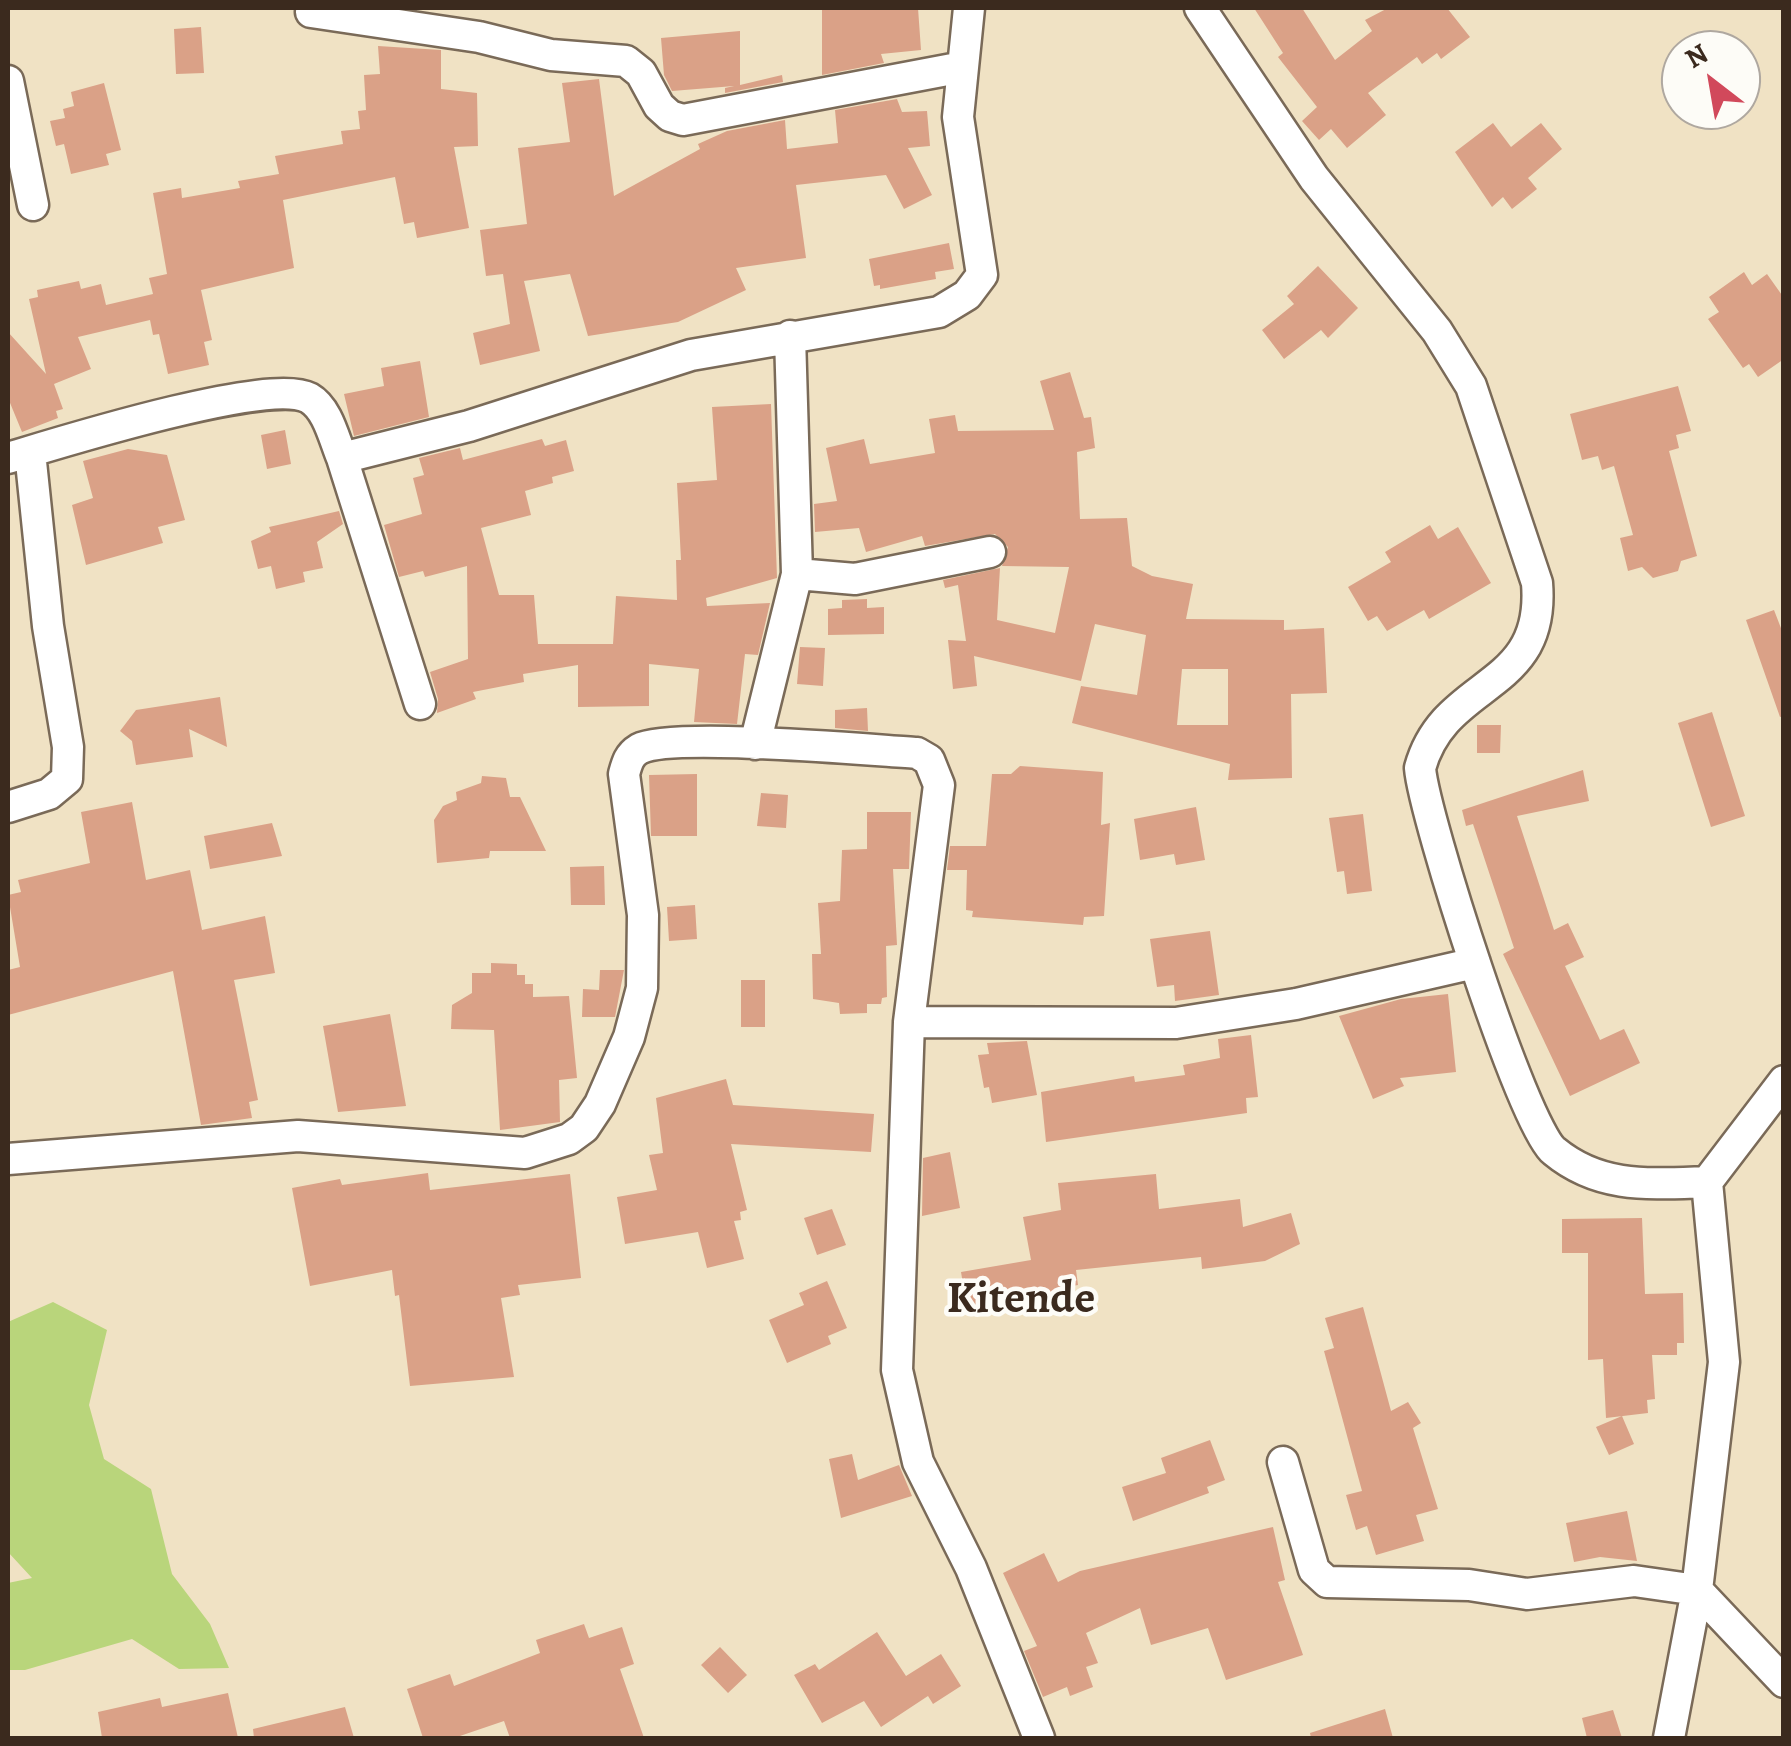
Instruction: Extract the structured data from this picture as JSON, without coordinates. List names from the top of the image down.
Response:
{
  "districts": ["Kitende"],
  "north": "top left"
}
